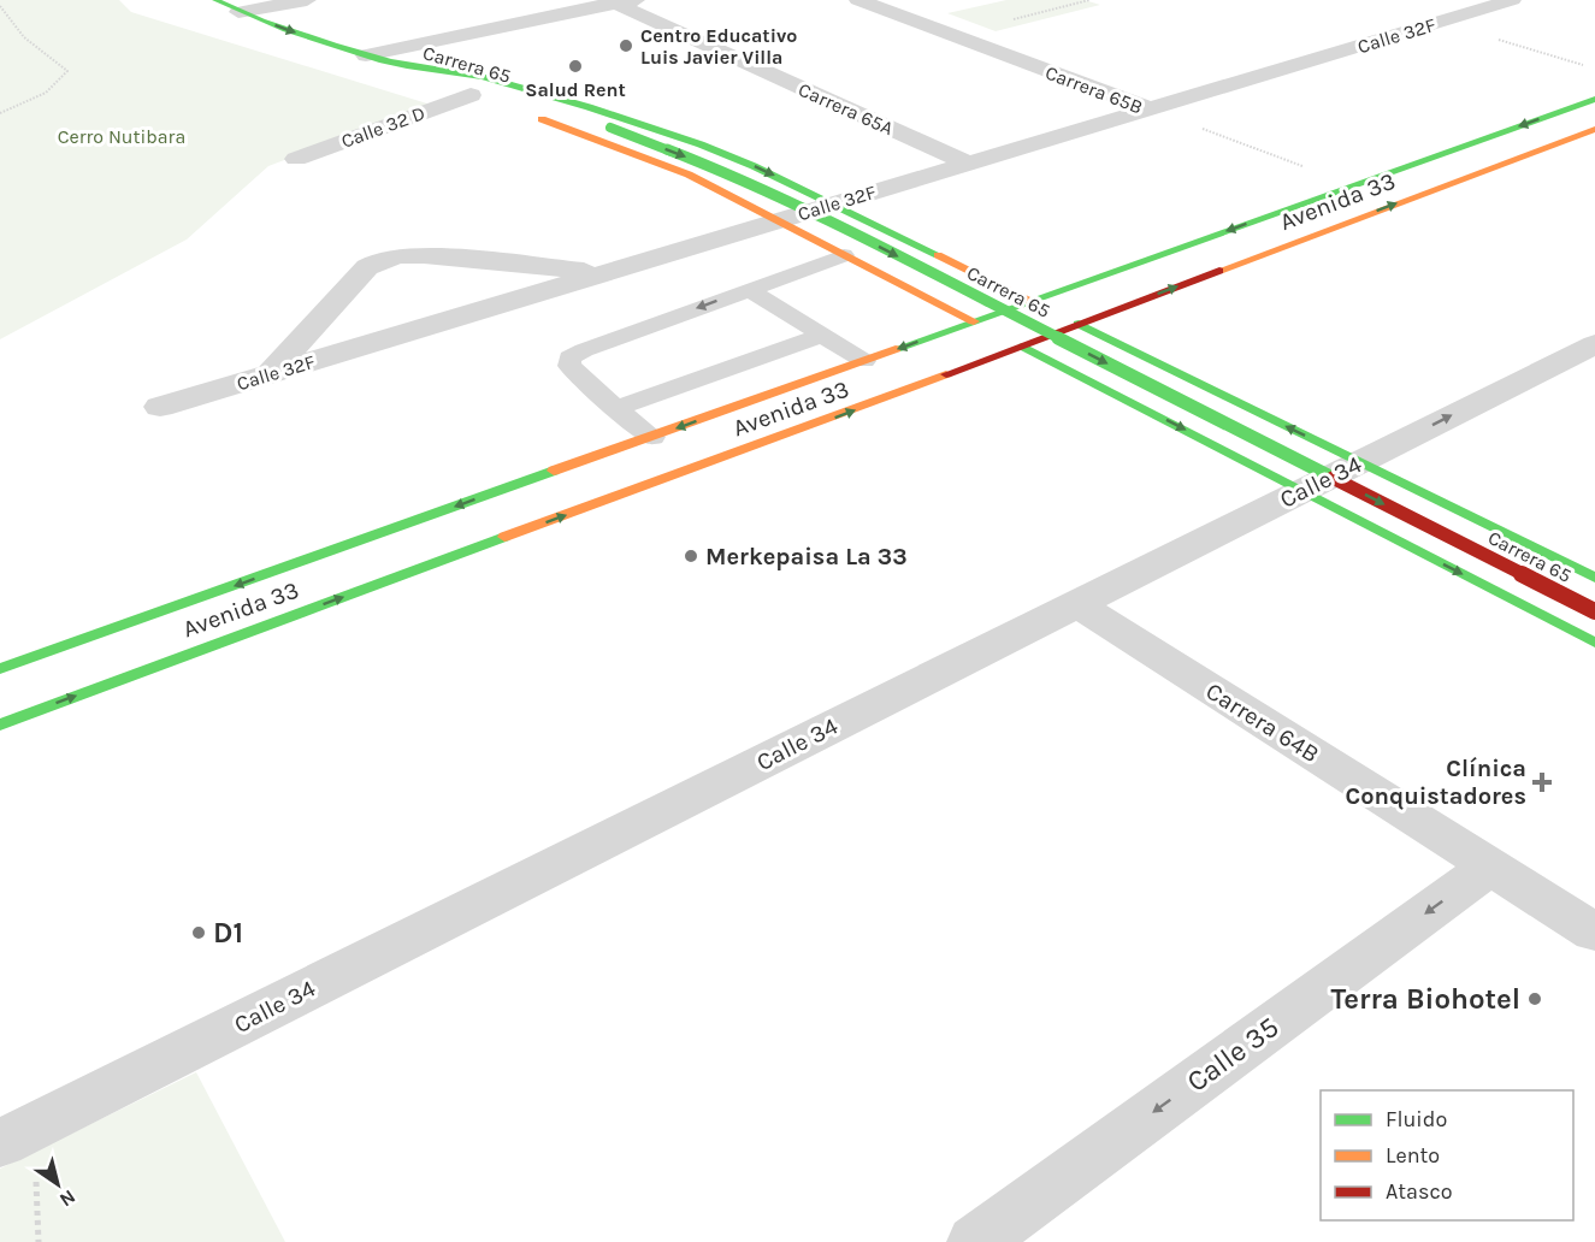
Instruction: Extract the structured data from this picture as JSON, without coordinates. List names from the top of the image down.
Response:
{
  "streets": {
    "main road": ["Carrera 65", "Avenida 33"],
    "street": [
      "Calle 32F",
      "Carrera 65B",
      "Carrera 65A",
      "Calle 32 D",
      "Calle 34",
      "Carrera 64B",
      "Calle 35"
    ]
  },
  "crossings": [
    ["Calle 32F", "Carrera 65"],
    ["Calle 32F", "Carrera 65B"],
    ["Calle 32F", "Carrera 65A"],
    ["Carrera 65", "Calle 32 D"],
    ["Carrera 65", "Avenida 33"],
    ["Carrera 65", "Calle 34"],
    ["Calle 34", "Carrera 64B"],
    ["Carrera 64B", "Calle 35"]
  ],
  "one_way": ["Calle 35"],
  "parks": ["Cerro Nutibara"],
  "places": {
    "other": [
      "Centro Educativo Luis Javier Villa",
      "Salud Rent",
      "Merkepaisa La 33",
      "D1",
      "Terra Biohotel"
    ],
    "health": ["Clínica Conquistadores"]
  },
  "legend": ["Fluido", "Lento", "Atasco"],
  "north": "bottom right"
}
